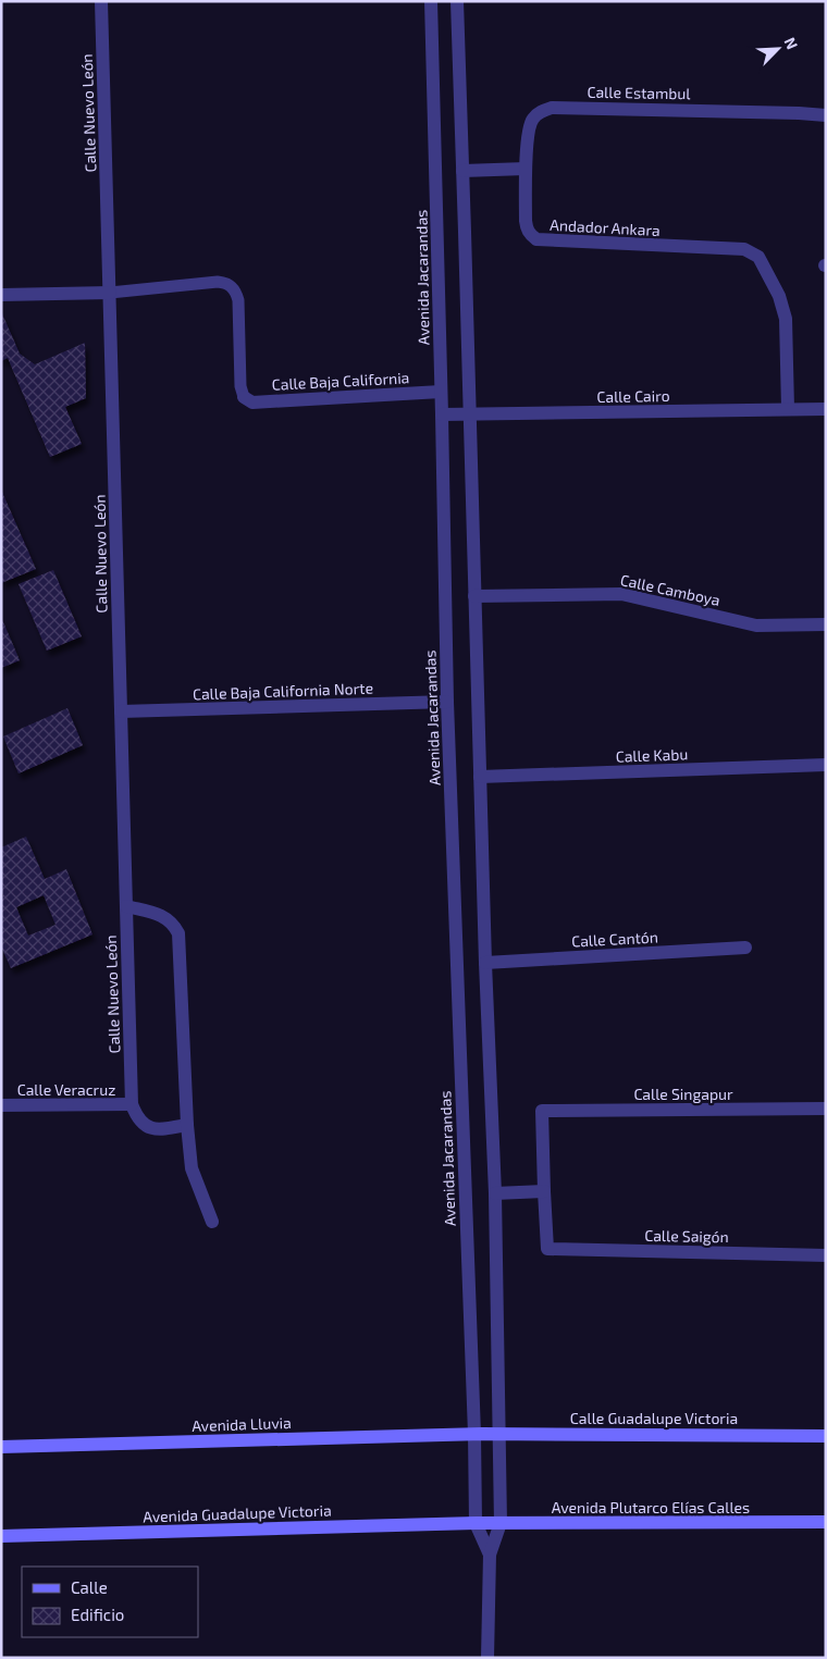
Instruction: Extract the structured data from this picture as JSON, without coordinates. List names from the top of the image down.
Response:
{
  "streets": {
    "main road": [
      "Calle Guadalupe Victoria",
      "Avenida Lluvia",
      "Avenida Plutarco Elías Calles",
      "Avenida Guadalupe Victoria"
    ],
    "street": [
      "Calle Estambul",
      "Calle Nuevo León",
      "Andador Ankara",
      "Avenida Jacarandas",
      "Calle Baja California",
      "Calle Cairo",
      "Calle Camboya",
      "Calle Baja California Norte",
      "Calle Kabu",
      "Calle Cantón",
      "Calle Veracruz",
      "Calle Singapur",
      "Calle Saigón"
    ]
  },
  "crossings": [
    ["Calle Estambul", "Andador Ankara"],
    ["Calle Nuevo León", "Calle Baja California Norte"],
    ["Calle Nuevo León", "Calle Veracruz"],
    ["Andador Ankara", "Calle Cairo"],
    ["Avenida Jacarandas", "Calle Baja California"],
    ["Avenida Jacarandas", "Calle Cairo"],
    ["Avenida Jacarandas", "Calle Baja California Norte"],
    ["Avenida Jacarandas", "Calle Guadalupe Victoria"],
    ["Avenida Jacarandas", "Avenida Lluvia"],
    ["Avenida Jacarandas", "Avenida Plutarco Elías Calles"],
    ["Avenida Jacarandas", "Avenida Guadalupe Victoria"],
    ["Calle Singapur", "Calle Saigón"],
    ["Calle Guadalupe Victoria", "Avenida Lluvia"],
    ["Avenida Plutarco Elías Calles", "Avenida Guadalupe Victoria"]
  ],
  "legend": ["Calle", "Edificio"],
  "north": "top right"
}
